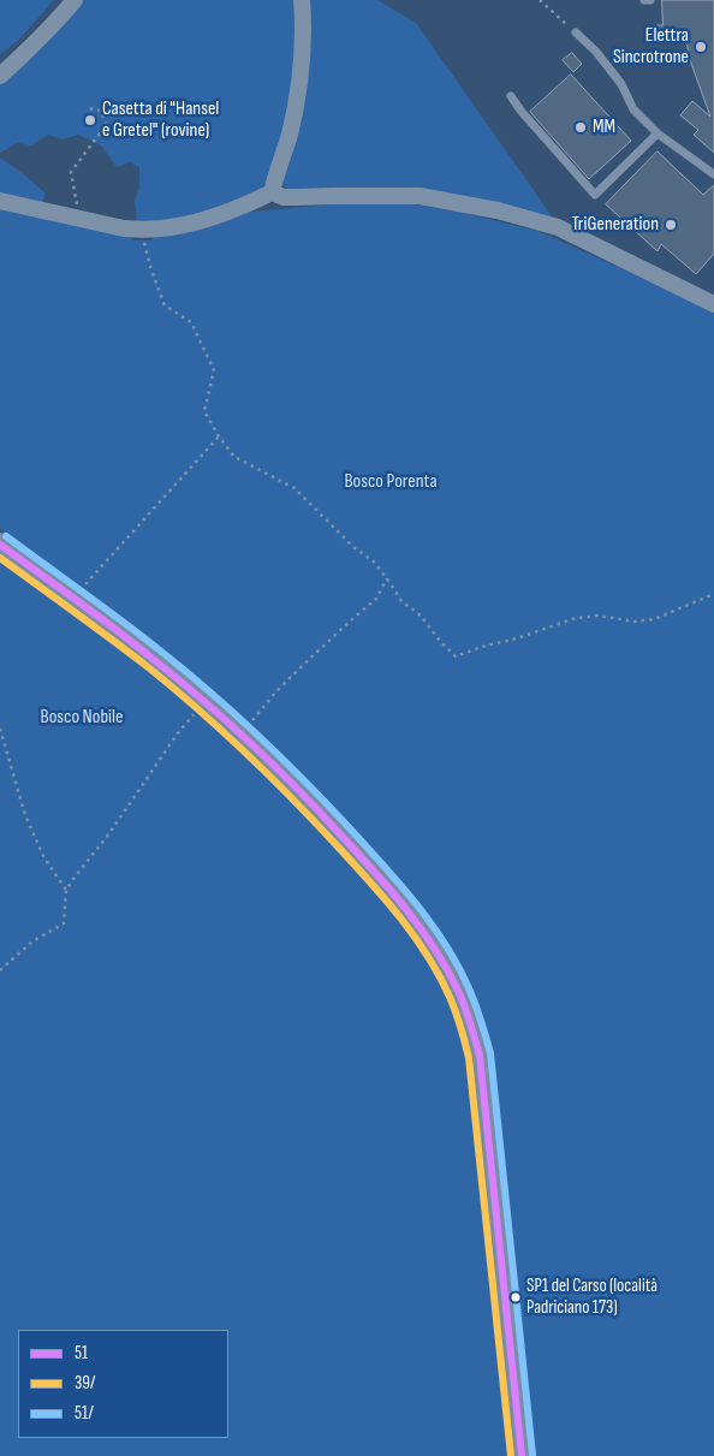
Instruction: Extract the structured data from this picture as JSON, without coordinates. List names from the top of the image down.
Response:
{
  "parks": ["Bosco Porenta", "Bosco Nobile"],
  "places": [
    "Elettra Sincrotrone",
    "Casetta di \"Hansel e Gretel\" (rovine)",
    "MM",
    "TriGeneration",
    "SP1 del Carso (località Padriciano 173)"
  ],
  "lines": ["transit line 51/", "transit line 51", "transit line 39/"],
  "legend": ["51", "39/", "51/"]
}
